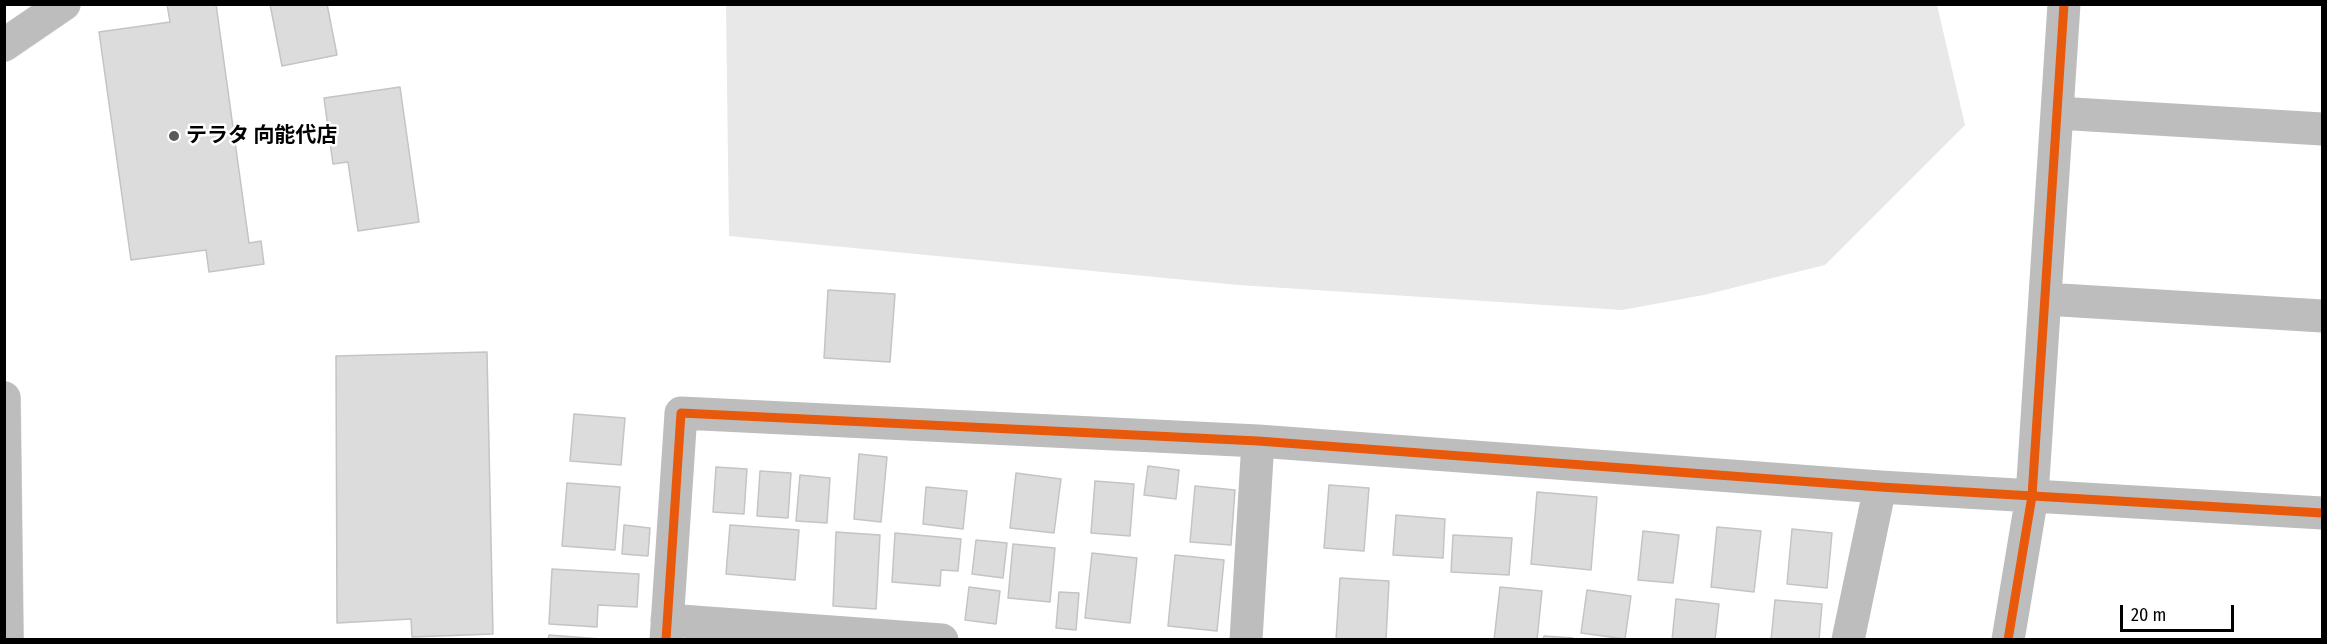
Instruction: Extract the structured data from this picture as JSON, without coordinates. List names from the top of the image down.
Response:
{
  "places": ["テラタ 向能代店"],
  "scale_bar": "20 m"
}
